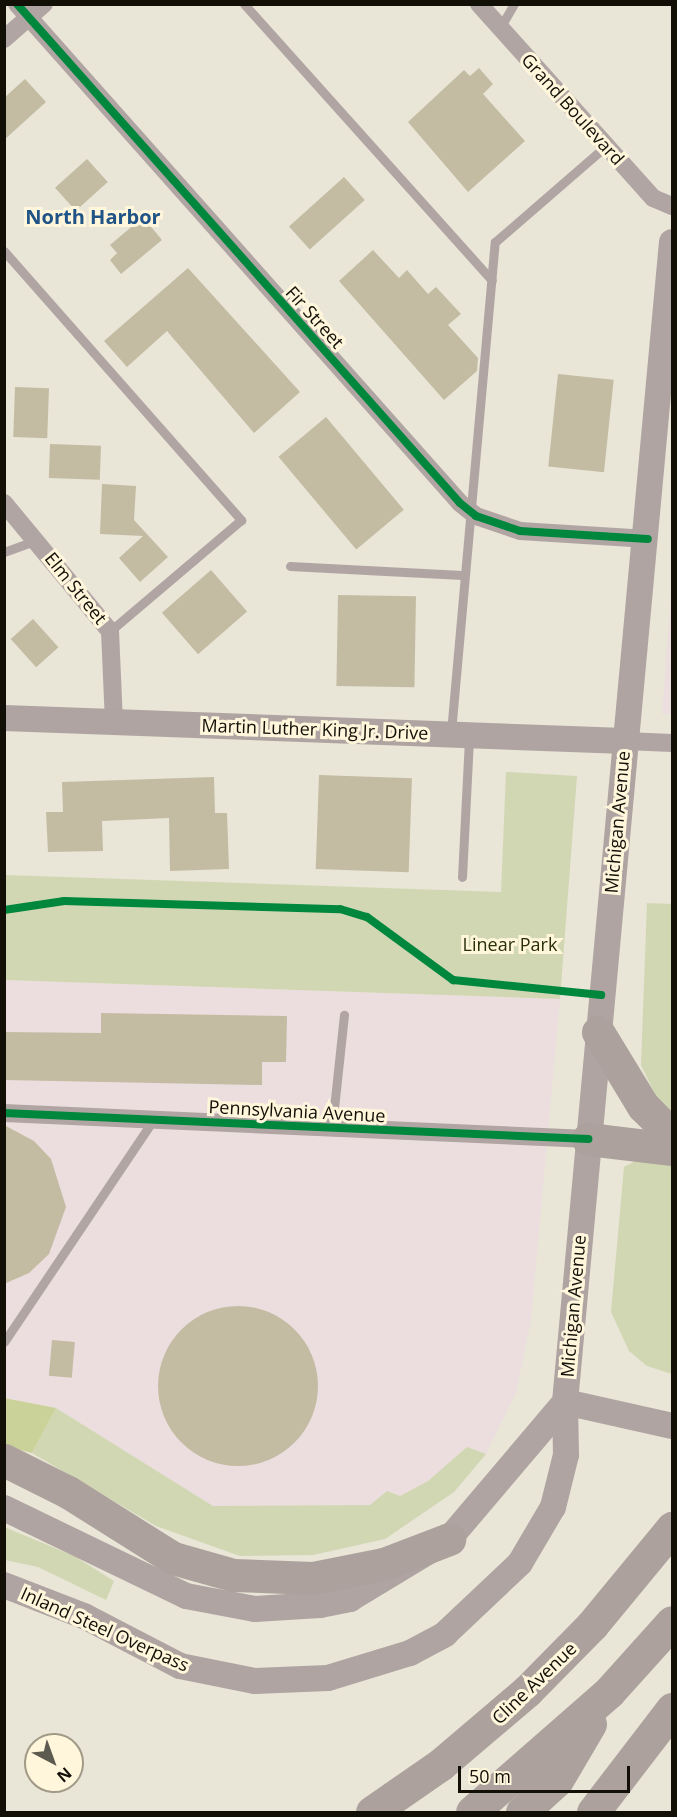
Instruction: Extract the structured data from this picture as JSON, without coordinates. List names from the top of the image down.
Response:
{
  "streets": {
    "highway": ["Cline Avenue"],
    "main road": ["Martin Luther King Jr. Drive", "Michigan Avenue", "Inland Steel Overpass"],
    "street": [
      "Grand Boulevard",
      "Fir Street",
      "Elm Street",
      "Pennsylvania Avenue"
    ]
  },
  "crossings": [
    ["Fir Street", "Michigan Avenue"],
    ["Elm Street", "Martin Luther King Jr. Drive"],
    ["Martin Luther King Jr. Drive", "Michigan Avenue"],
    ["Michigan Avenue", "Pennsylvania Avenue"],
    ["Michigan Avenue", "Inland Steel Overpass"]
  ],
  "districts": ["North Harbor"],
  "parks": ["Linear Park"],
  "scale_bar": "50 m",
  "north": "bottom right"
}
